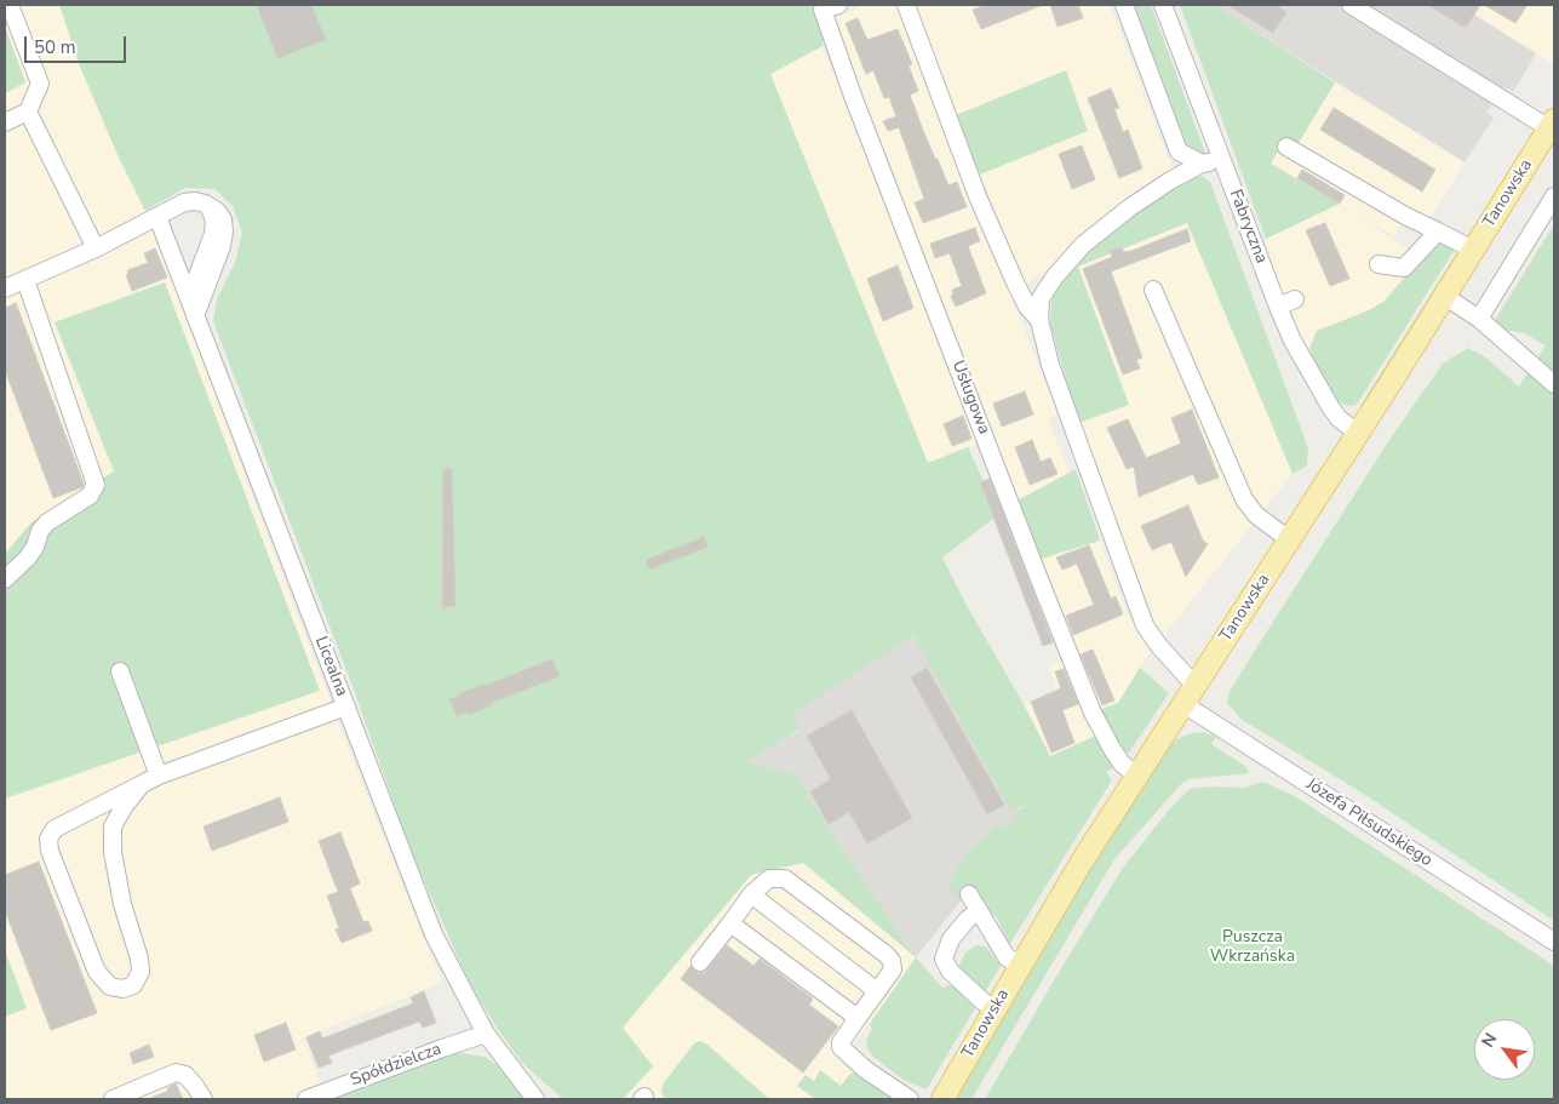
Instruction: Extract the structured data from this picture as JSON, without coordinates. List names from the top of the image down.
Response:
{
  "streets": {
    "main road": ["Tanowska"],
    "street": [
      "Fabryczna",
      "Usługowa",
      "Licealna",
      "Józefa Piłsudskiego",
      "Spółdzielcza"
    ]
  },
  "crossings": [
    ["Tanowska", "Fabryczna"],
    ["Tanowska", "Usługowa"],
    ["Tanowska", "Józefa Piłsudskiego"],
    ["Licealna", "Spółdzielcza"]
  ],
  "parks": ["Puszcza Wkrzańska"],
  "scale_bar": "50 m",
  "north": "top left"
}
